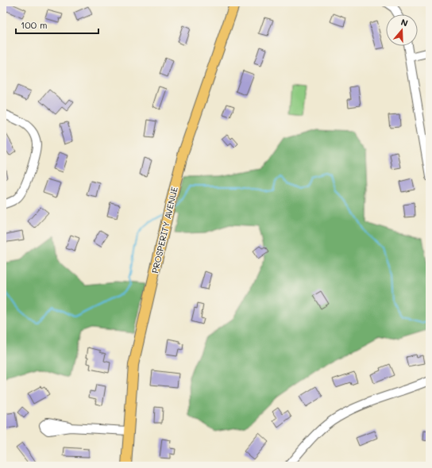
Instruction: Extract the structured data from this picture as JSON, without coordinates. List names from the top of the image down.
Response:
{
  "streets": {
    "main road": ["PROSPERITY AVENUE"]
  },
  "scale_bar": "100 m",
  "north": "top"
}
